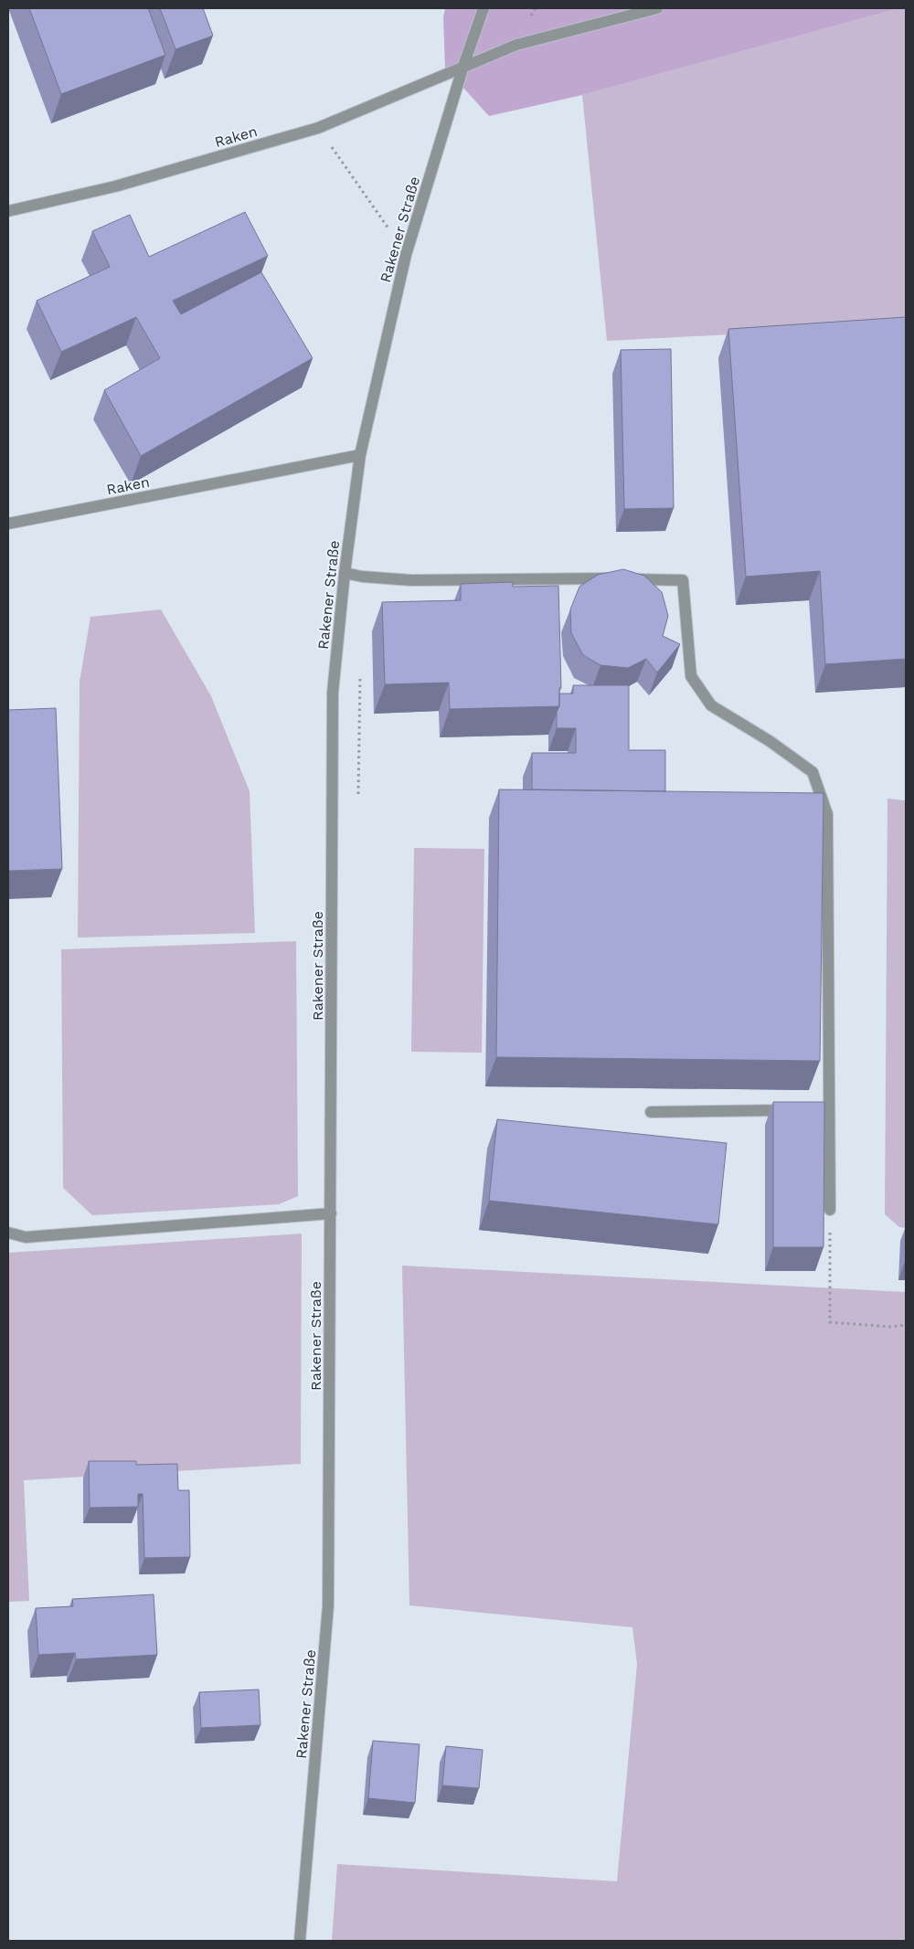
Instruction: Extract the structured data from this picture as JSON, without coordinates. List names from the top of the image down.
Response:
{
  "streets": {
    "street": ["Raken", "Rakener Straße"]
  },
  "crossings": [
    ["Raken", "Rakener Straße"]
  ]
}
